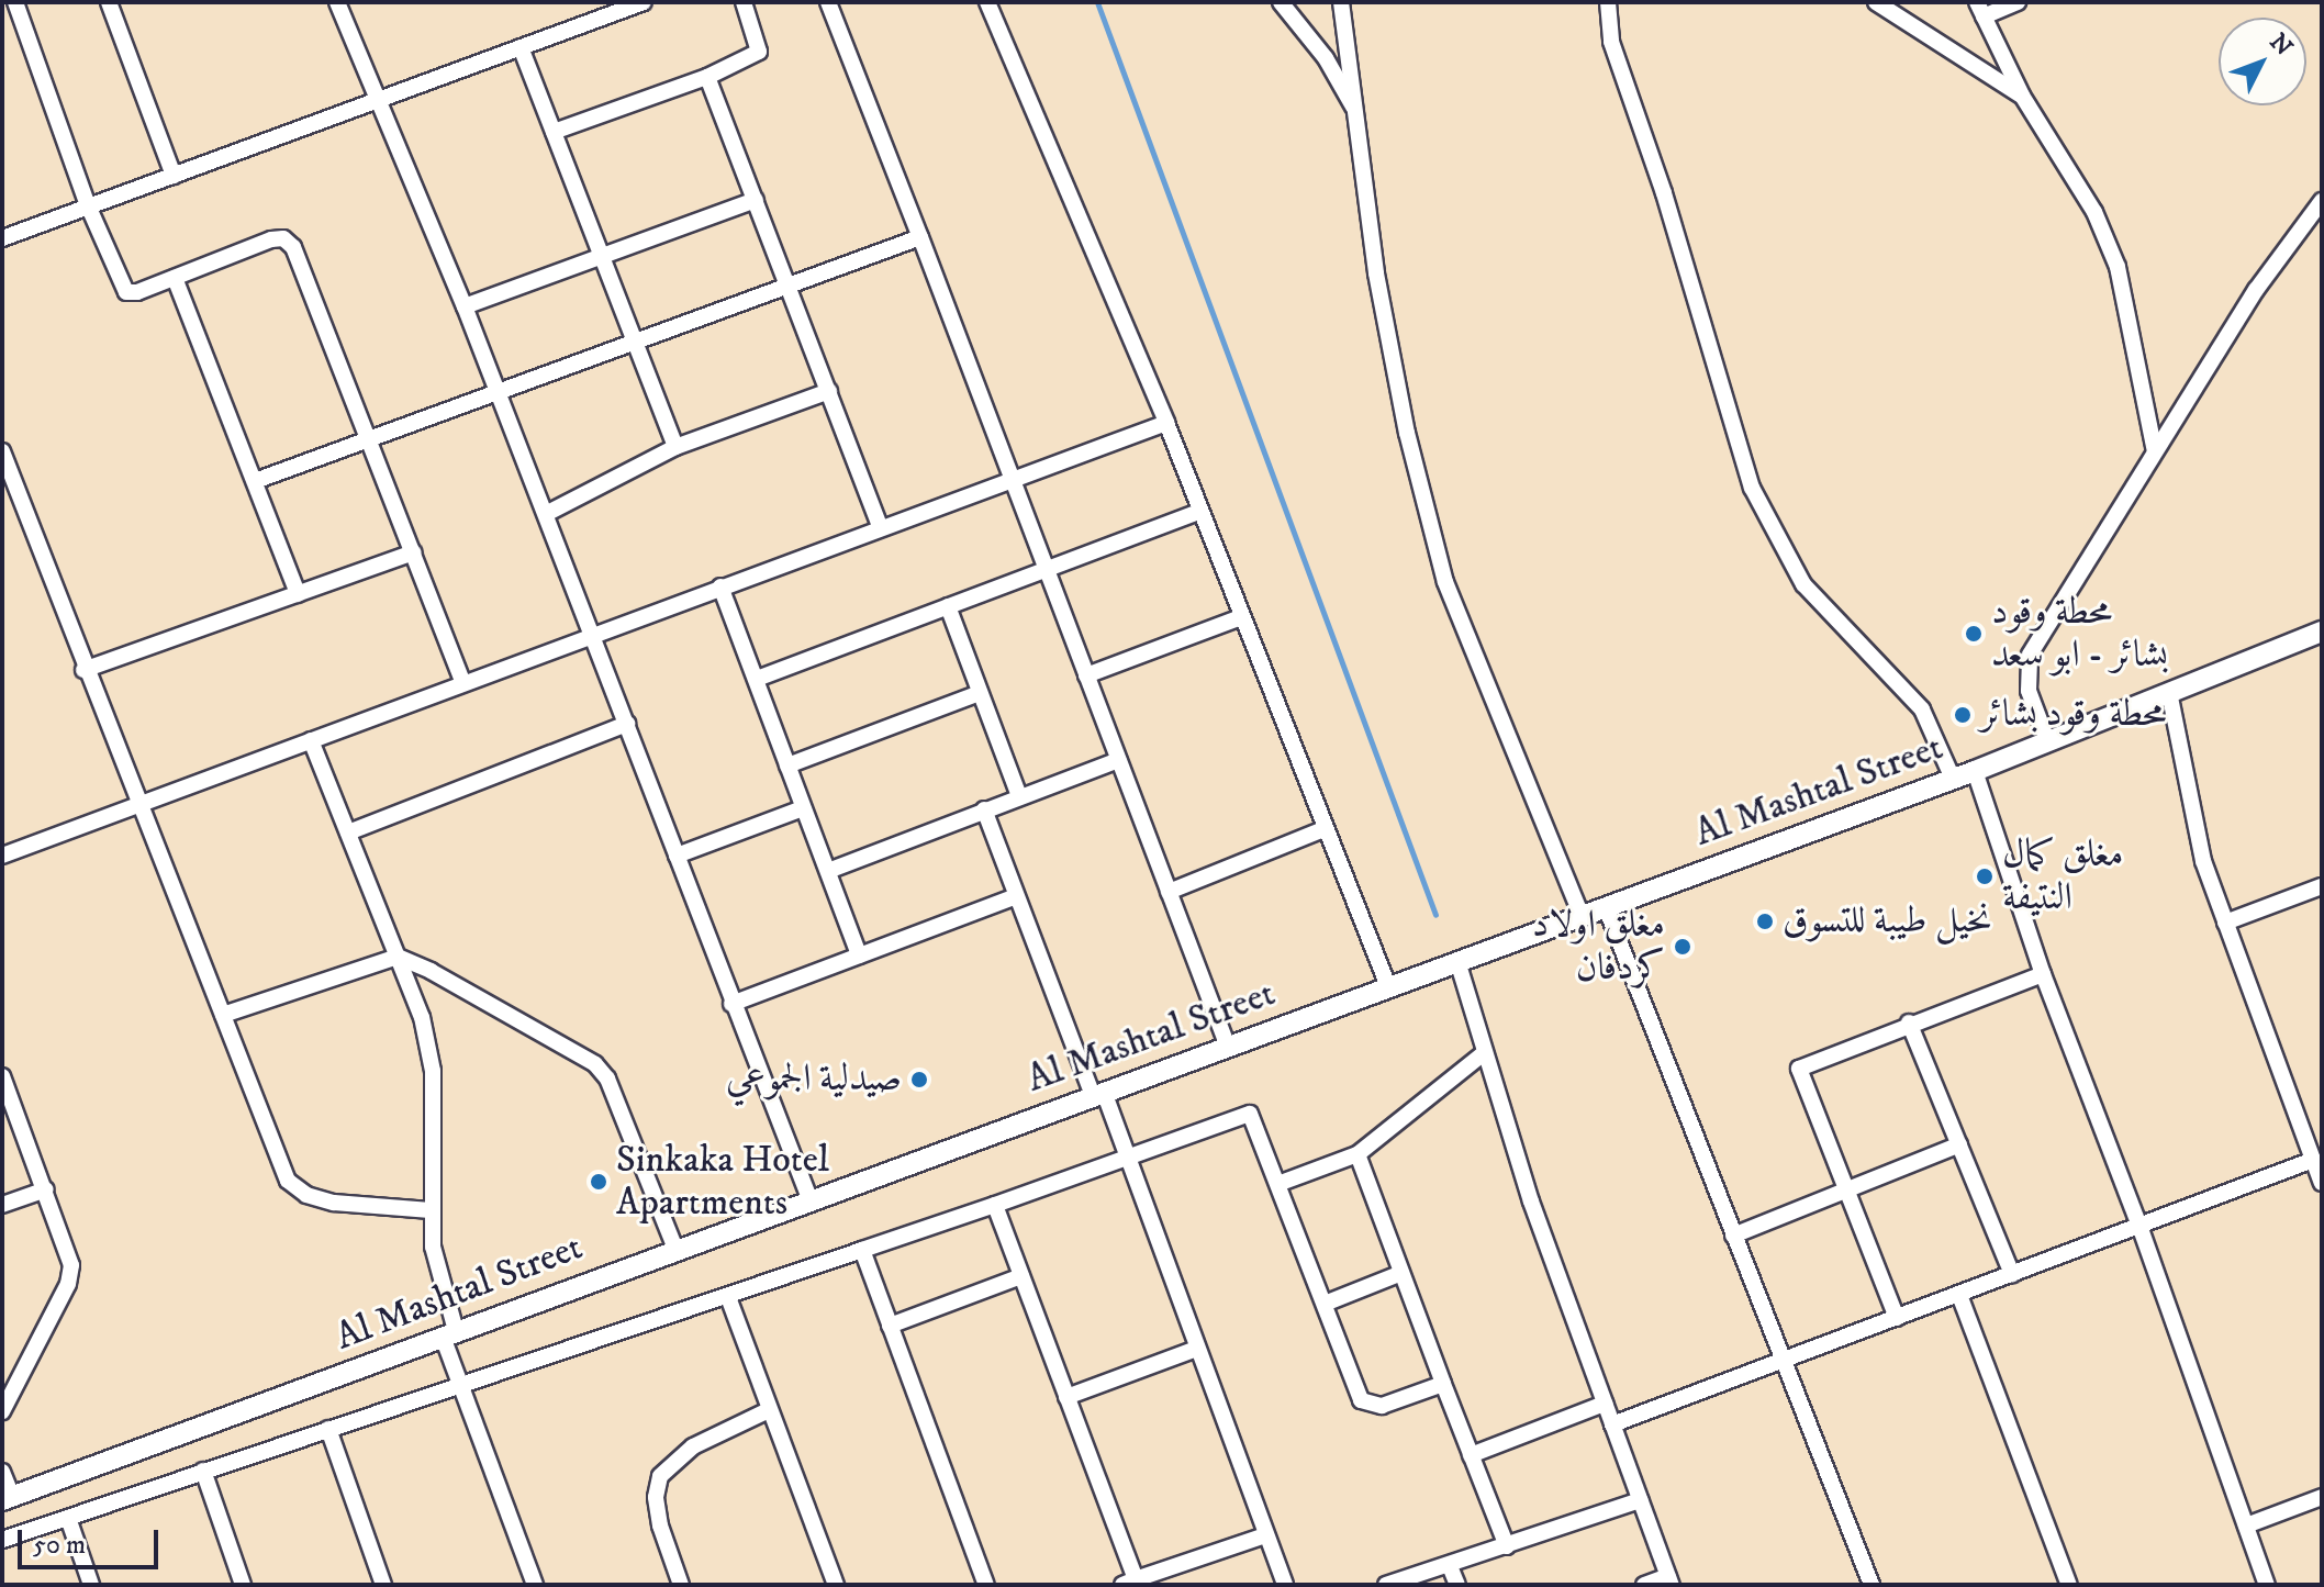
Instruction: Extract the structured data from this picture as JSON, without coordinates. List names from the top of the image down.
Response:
{
  "streets": {
    "street": ["Al Mashtal Street"]
  },
  "places": [
    "محطة وقود بشائر - ابو سعد",
    "محطة وقود بشائر",
    "مغلق كمال النتيفة",
    "نخيل طيبة للتسوق",
    "مغلق اولاد كردفان",
    "صيدلية الجموعي",
    "Sinkaka Hotel Apartments"
  ],
  "scale_bar": "50 m",
  "north": "top right"
}
